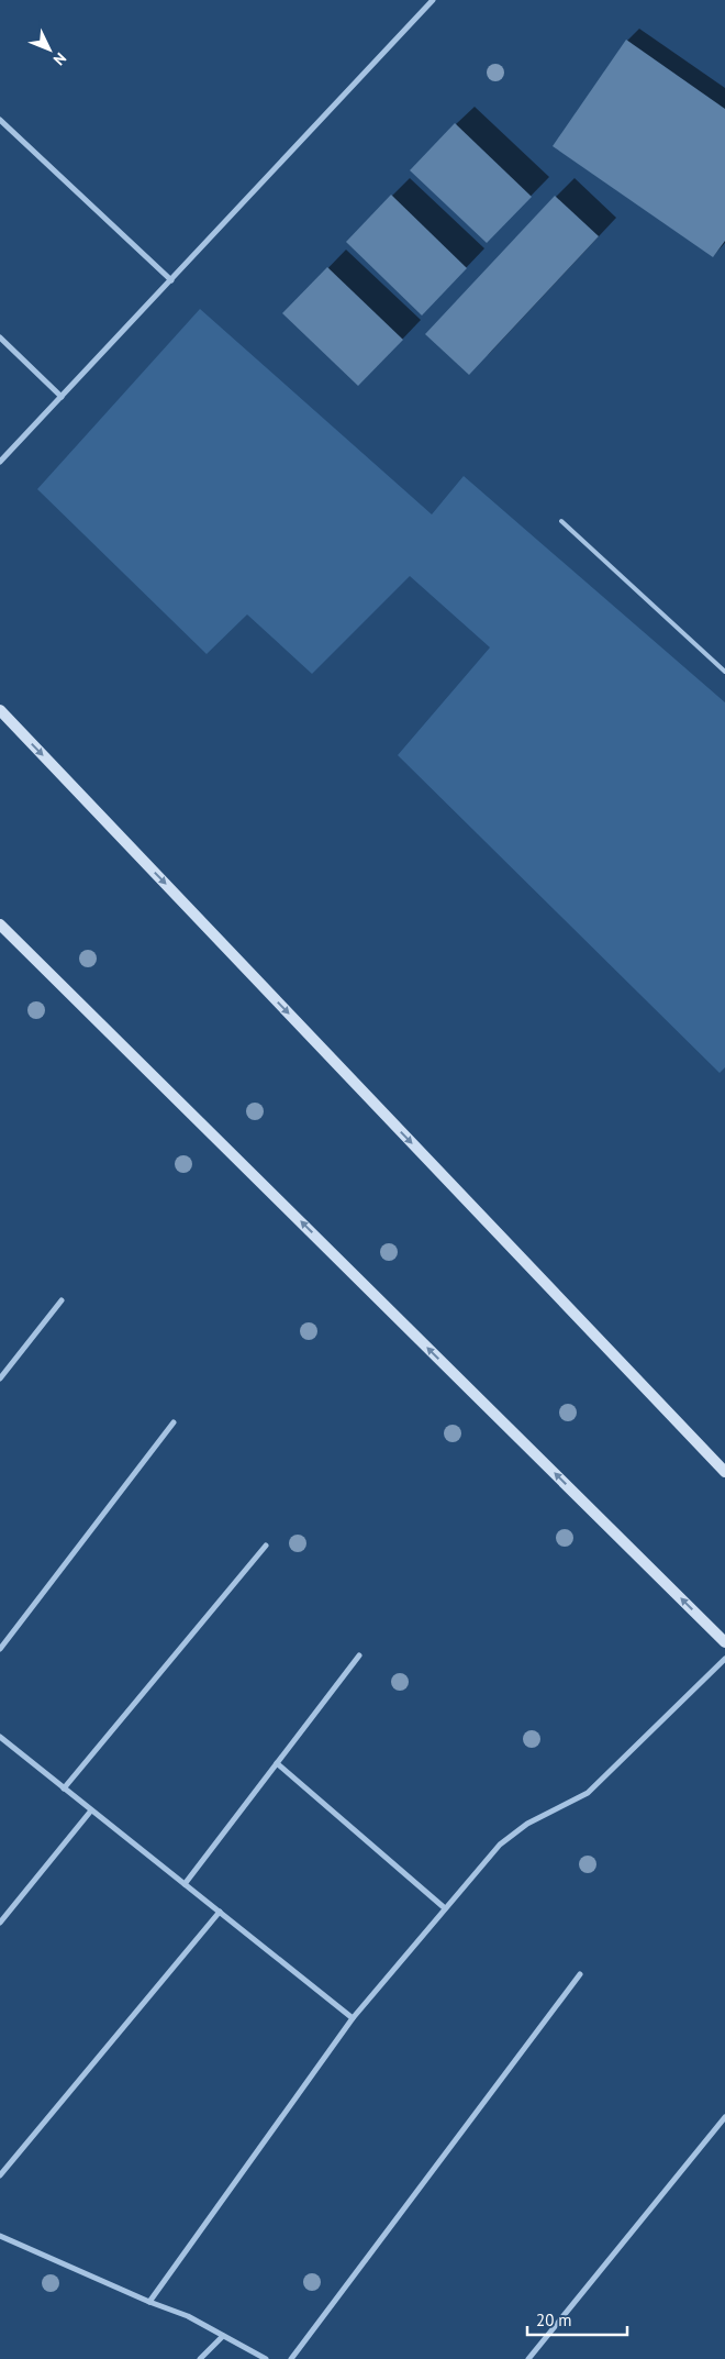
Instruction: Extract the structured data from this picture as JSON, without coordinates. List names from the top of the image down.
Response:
{
  "scale_bar": "20 m",
  "north": "bottom right"
}
